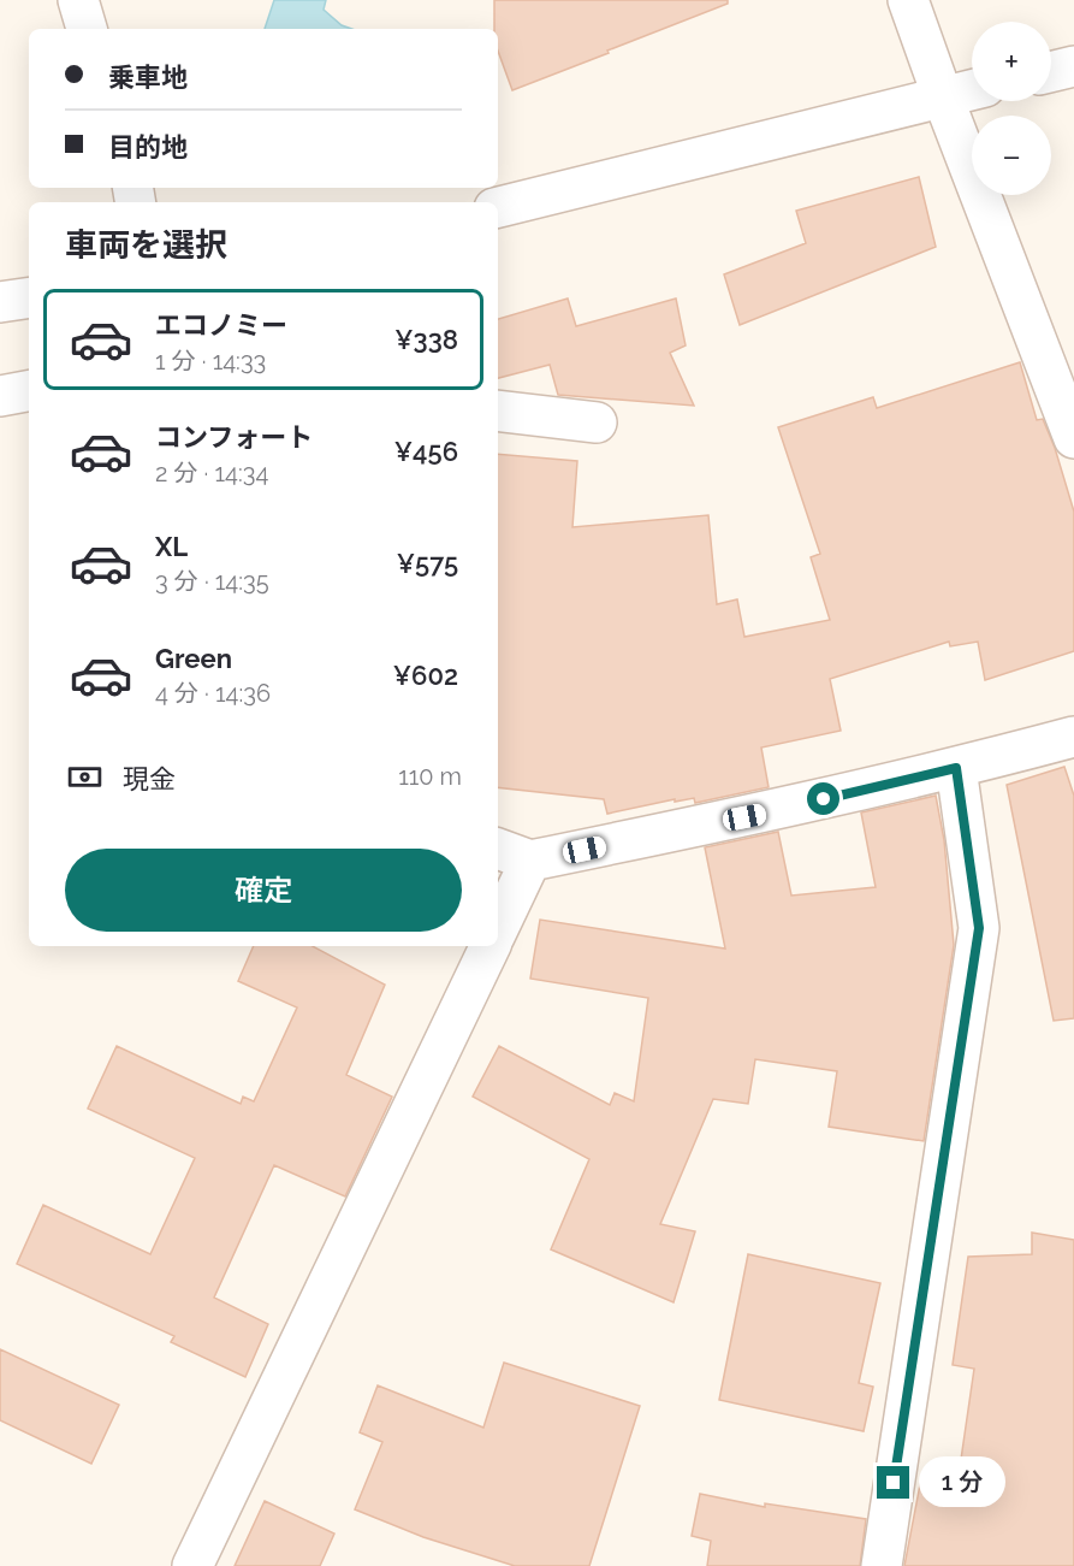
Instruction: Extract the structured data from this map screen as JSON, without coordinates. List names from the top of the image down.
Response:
{
  "page": {
    "map_buttons": ["+", "−"],
    "banner": ["乗車地", "目的地"],
    "heading": "車両を選択",
    "list": [
      {
        "name": "エコノミー",
        "note": "1 分 · 14:33",
        "value": "¥338"
      },
      {
        "name": "コンフォート",
        "note": "2 分 · 14:34",
        "value": "¥456"
      },
      {
        "name": "XL",
        "note": "3 分 · 14:35",
        "value": "¥575"
      },
      {
        "name": "Green",
        "note": "4 分 · 14:36",
        "value": "¥602"
      }
    ],
    "pay": ["現金", "110 m"],
    "buttons": "確定",
    "bubble": "1 分"
  }
}
